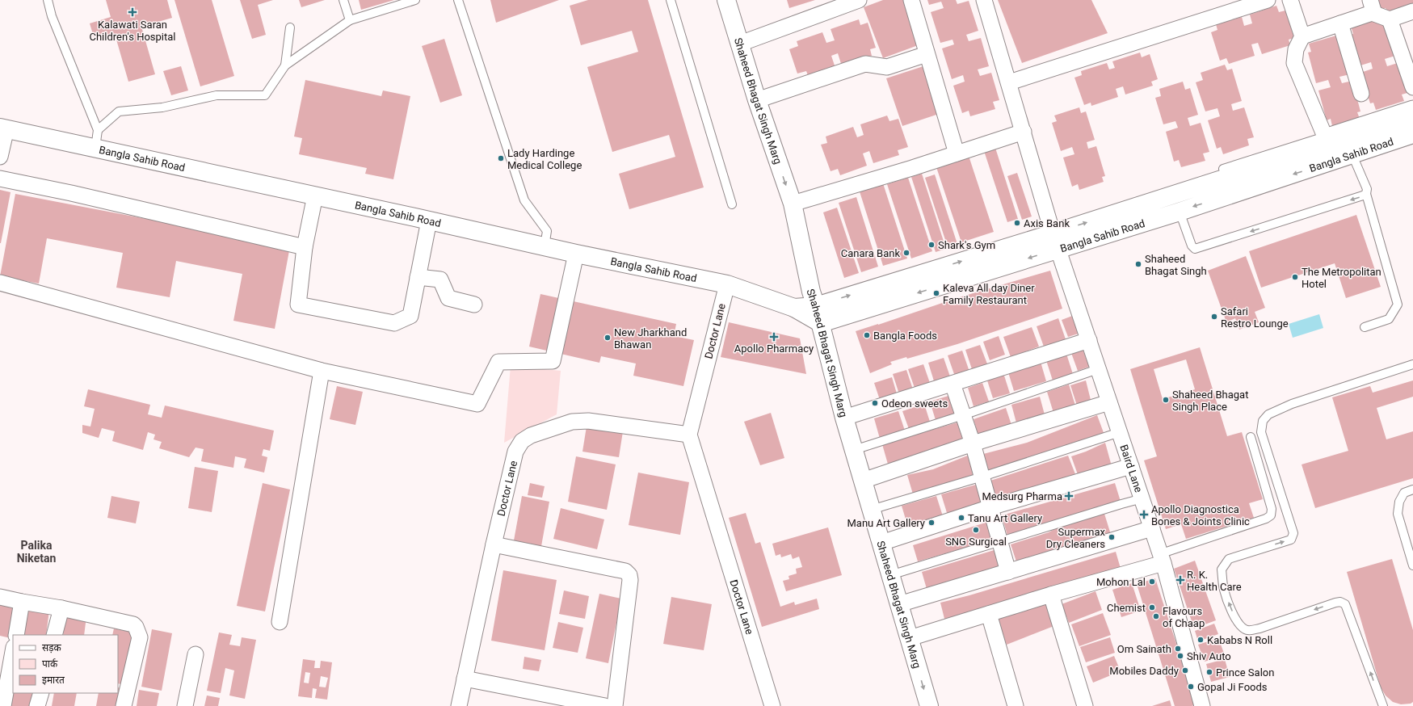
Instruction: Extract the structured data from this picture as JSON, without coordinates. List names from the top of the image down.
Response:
{
  "streets": {
    "street": [
      "Shaheed Bhagat Singh Marg",
      "Bangla Sahib Road",
      "Doctor Lane",
      "Baird Lane"
    ]
  },
  "crossings": [
    ["Shaheed Bhagat Singh Marg", "Bangla Sahib Road"],
    ["Bangla Sahib Road", "Doctor Lane"],
    ["Bangla Sahib Road", "Baird Lane"]
  ],
  "districts": ["Palika Niketan"],
  "places": {
    "health": [
      "Kalawati Saran Children's Hospital",
      "Apollo Pharmacy",
      "Medsurg Pharma",
      "Apollo Diagnostica Bones & Joints Clinic",
      "R. K. Health Care"
    ],
    "other": [
      "Lady Hardinge Medical College",
      "Axis Bank",
      "Shark's Gym",
      "Canara Bank",
      "Shaheed Bhagat Singh",
      "The Metropolitan Hotel",
      "Kaleva All day Diner Family Restaurant",
      "Safari Restro Lounge",
      "Bangla Foods",
      "New Jharkhand Bhawan",
      "Shaheed Bhagat Singh Place",
      "Odeon sweets",
      "Tanu Art Gallery",
      "Manu Art Gallery",
      "SNG Surgical",
      "Supermax Dry Cleaners",
      "Mohon Lal",
      "Chemist",
      "Flavours of Chaap",
      "Kababs N Roll",
      "Om Sainath",
      "Shiv Auto",
      "Mobiles Daddy",
      "Prince Salon",
      "Gopal Ji Foods"
    ]
  },
  "legend": ["सड़क", "पार्क", "इमारत"]
}
